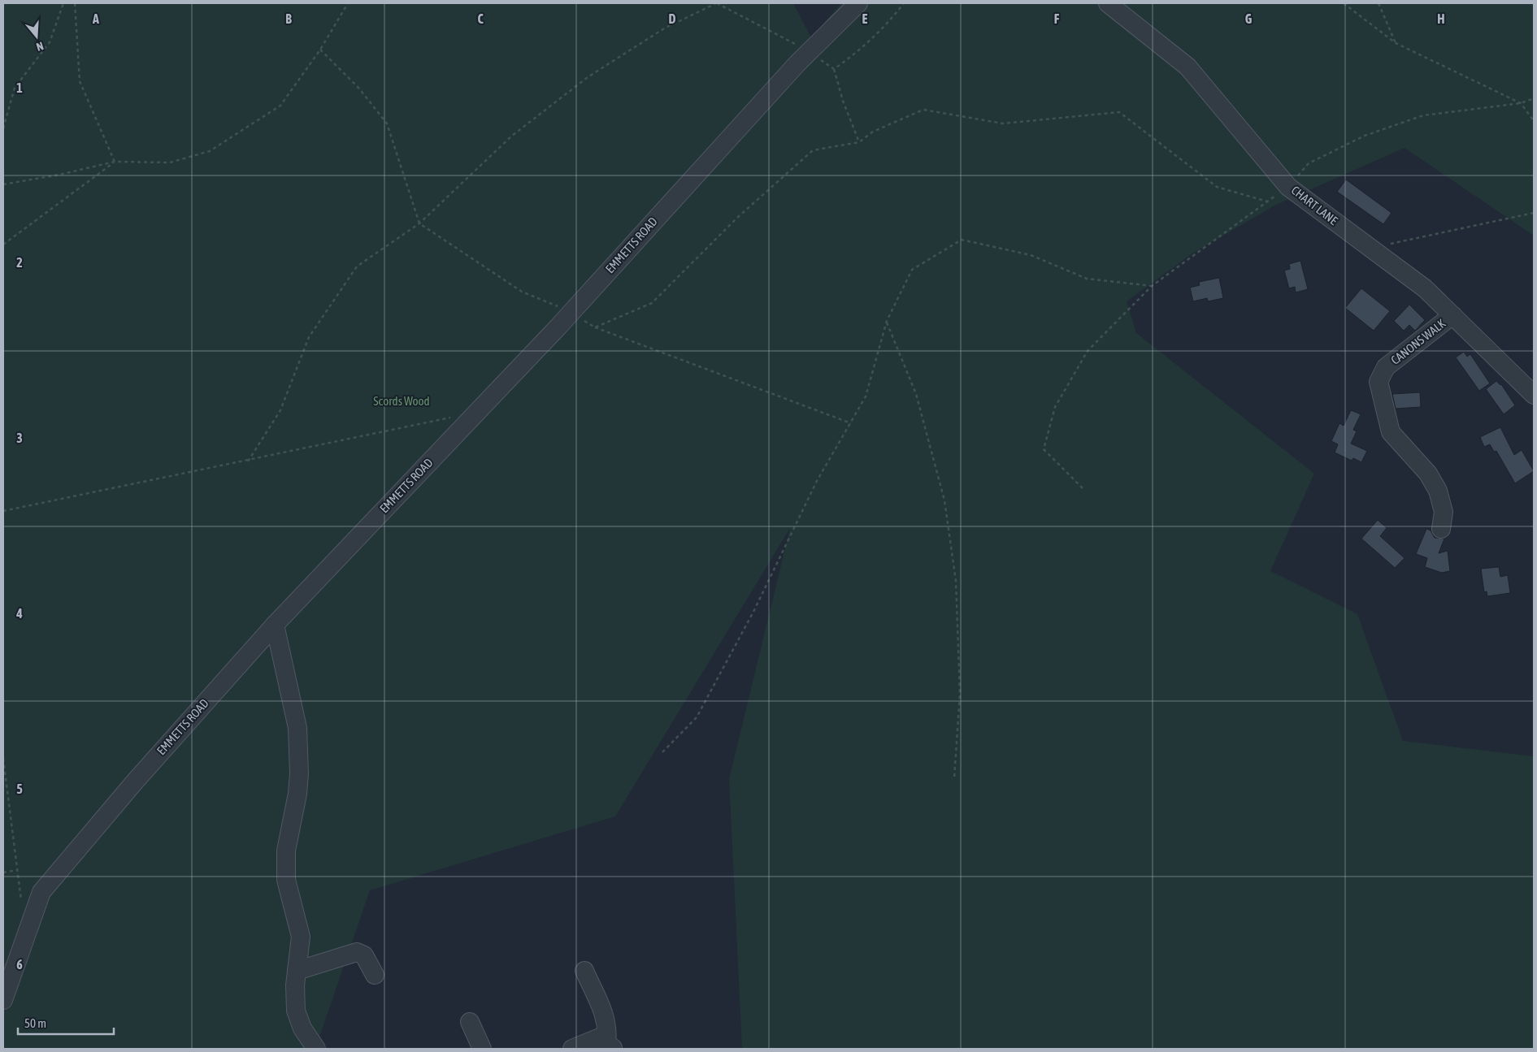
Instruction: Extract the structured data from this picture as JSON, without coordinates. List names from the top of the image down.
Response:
{
  "streets": {
    "street": ["CHART LANE", "EMMETTS ROAD", "CANONS WALK"]
  },
  "crossings": [
    ["CHART LANE", "CANONS WALK"]
  ],
  "parks": ["Scords Wood"],
  "scale_bar": "50 m",
  "north": "bottom",
  "grid": {
    "columns": [
      "A",
      "B",
      "C",
      "D",
      "E",
      "F",
      "G",
      "H"
    ],
    "rows": [
      "1",
      "2",
      "3",
      "4",
      "5",
      "6"
    ]
  }
}
